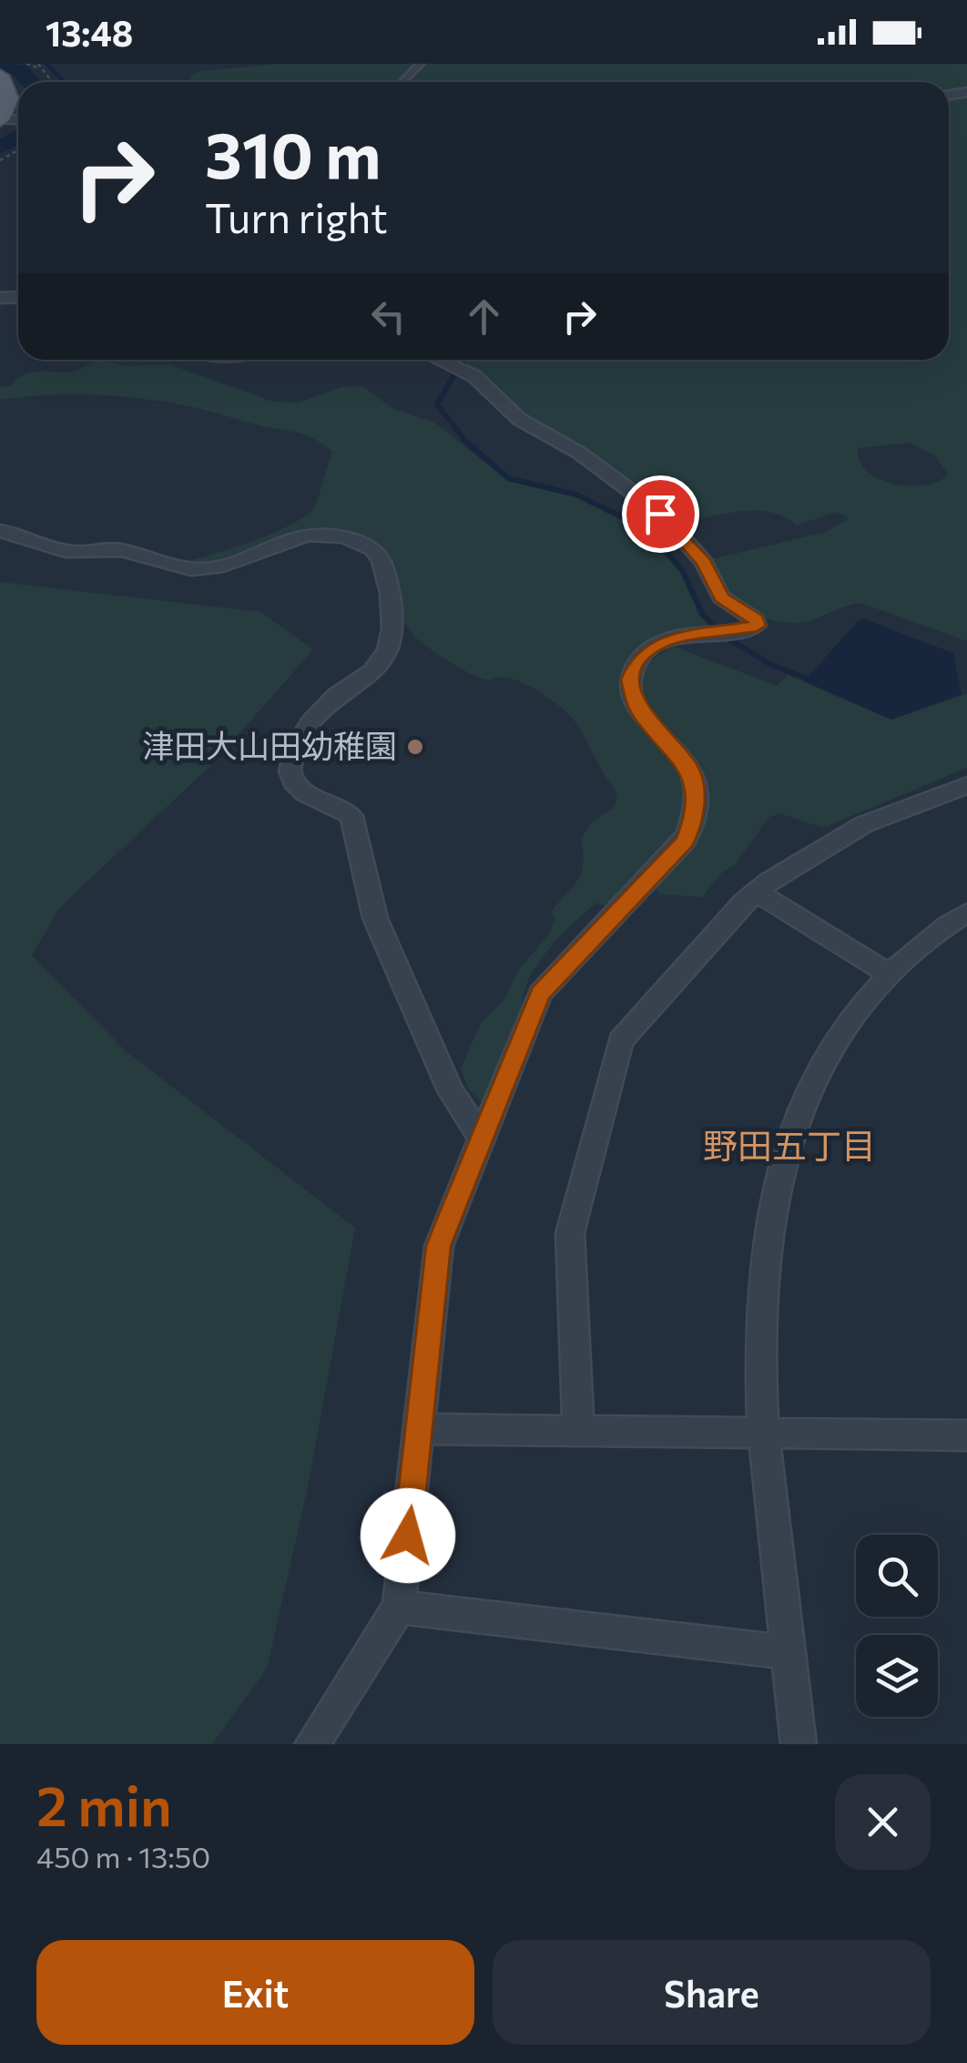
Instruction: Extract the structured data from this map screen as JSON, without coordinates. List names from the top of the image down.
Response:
{
  "districts": ["野田五丁目"],
  "places": ["津田大山田幼稚園"],
  "page": {
    "status": "13:48",
    "turn": ["310 m", "Turn right"],
    "heading": ["2 min", "450 m · 13:50"],
    "buttons": ["Exit", "Share"]
  }
}
